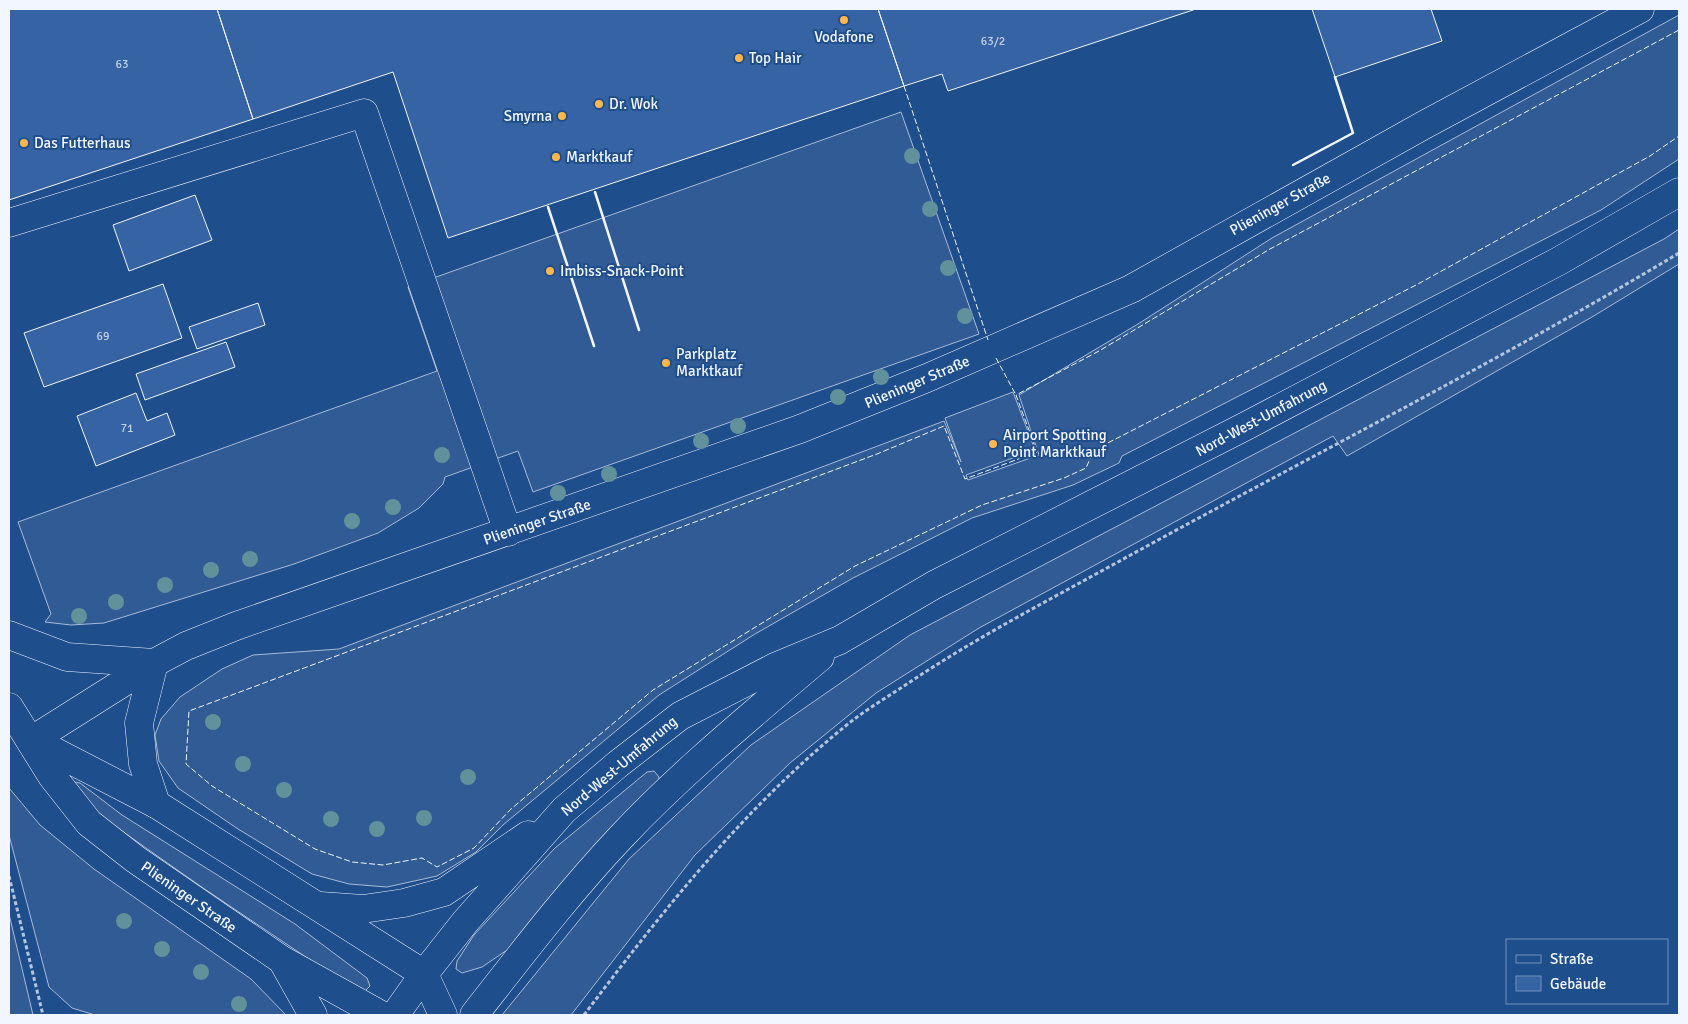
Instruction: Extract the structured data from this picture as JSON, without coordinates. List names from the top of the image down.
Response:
{
  "streets": {
    "main road": ["Plieninger Straße", "Nord-West-Umfahrung"]
  },
  "crossings": [
    ["Plieninger Straße", "Nord-West-Umfahrung"]
  ],
  "places": [
    "Vodafone",
    "Top Hair",
    "Dr. Wok",
    "Smyrna",
    "Das Futterhaus",
    "Marktkauf",
    "Imbiss-Snack-Point",
    "Parkplatz Marktkauf",
    "Airport Spotting Point Marktkauf"
  ],
  "house_numbers": [
    "63/2",
    "63",
    "69",
    "71"
  ],
  "legend": ["Straße", "Gebäude"]
}
